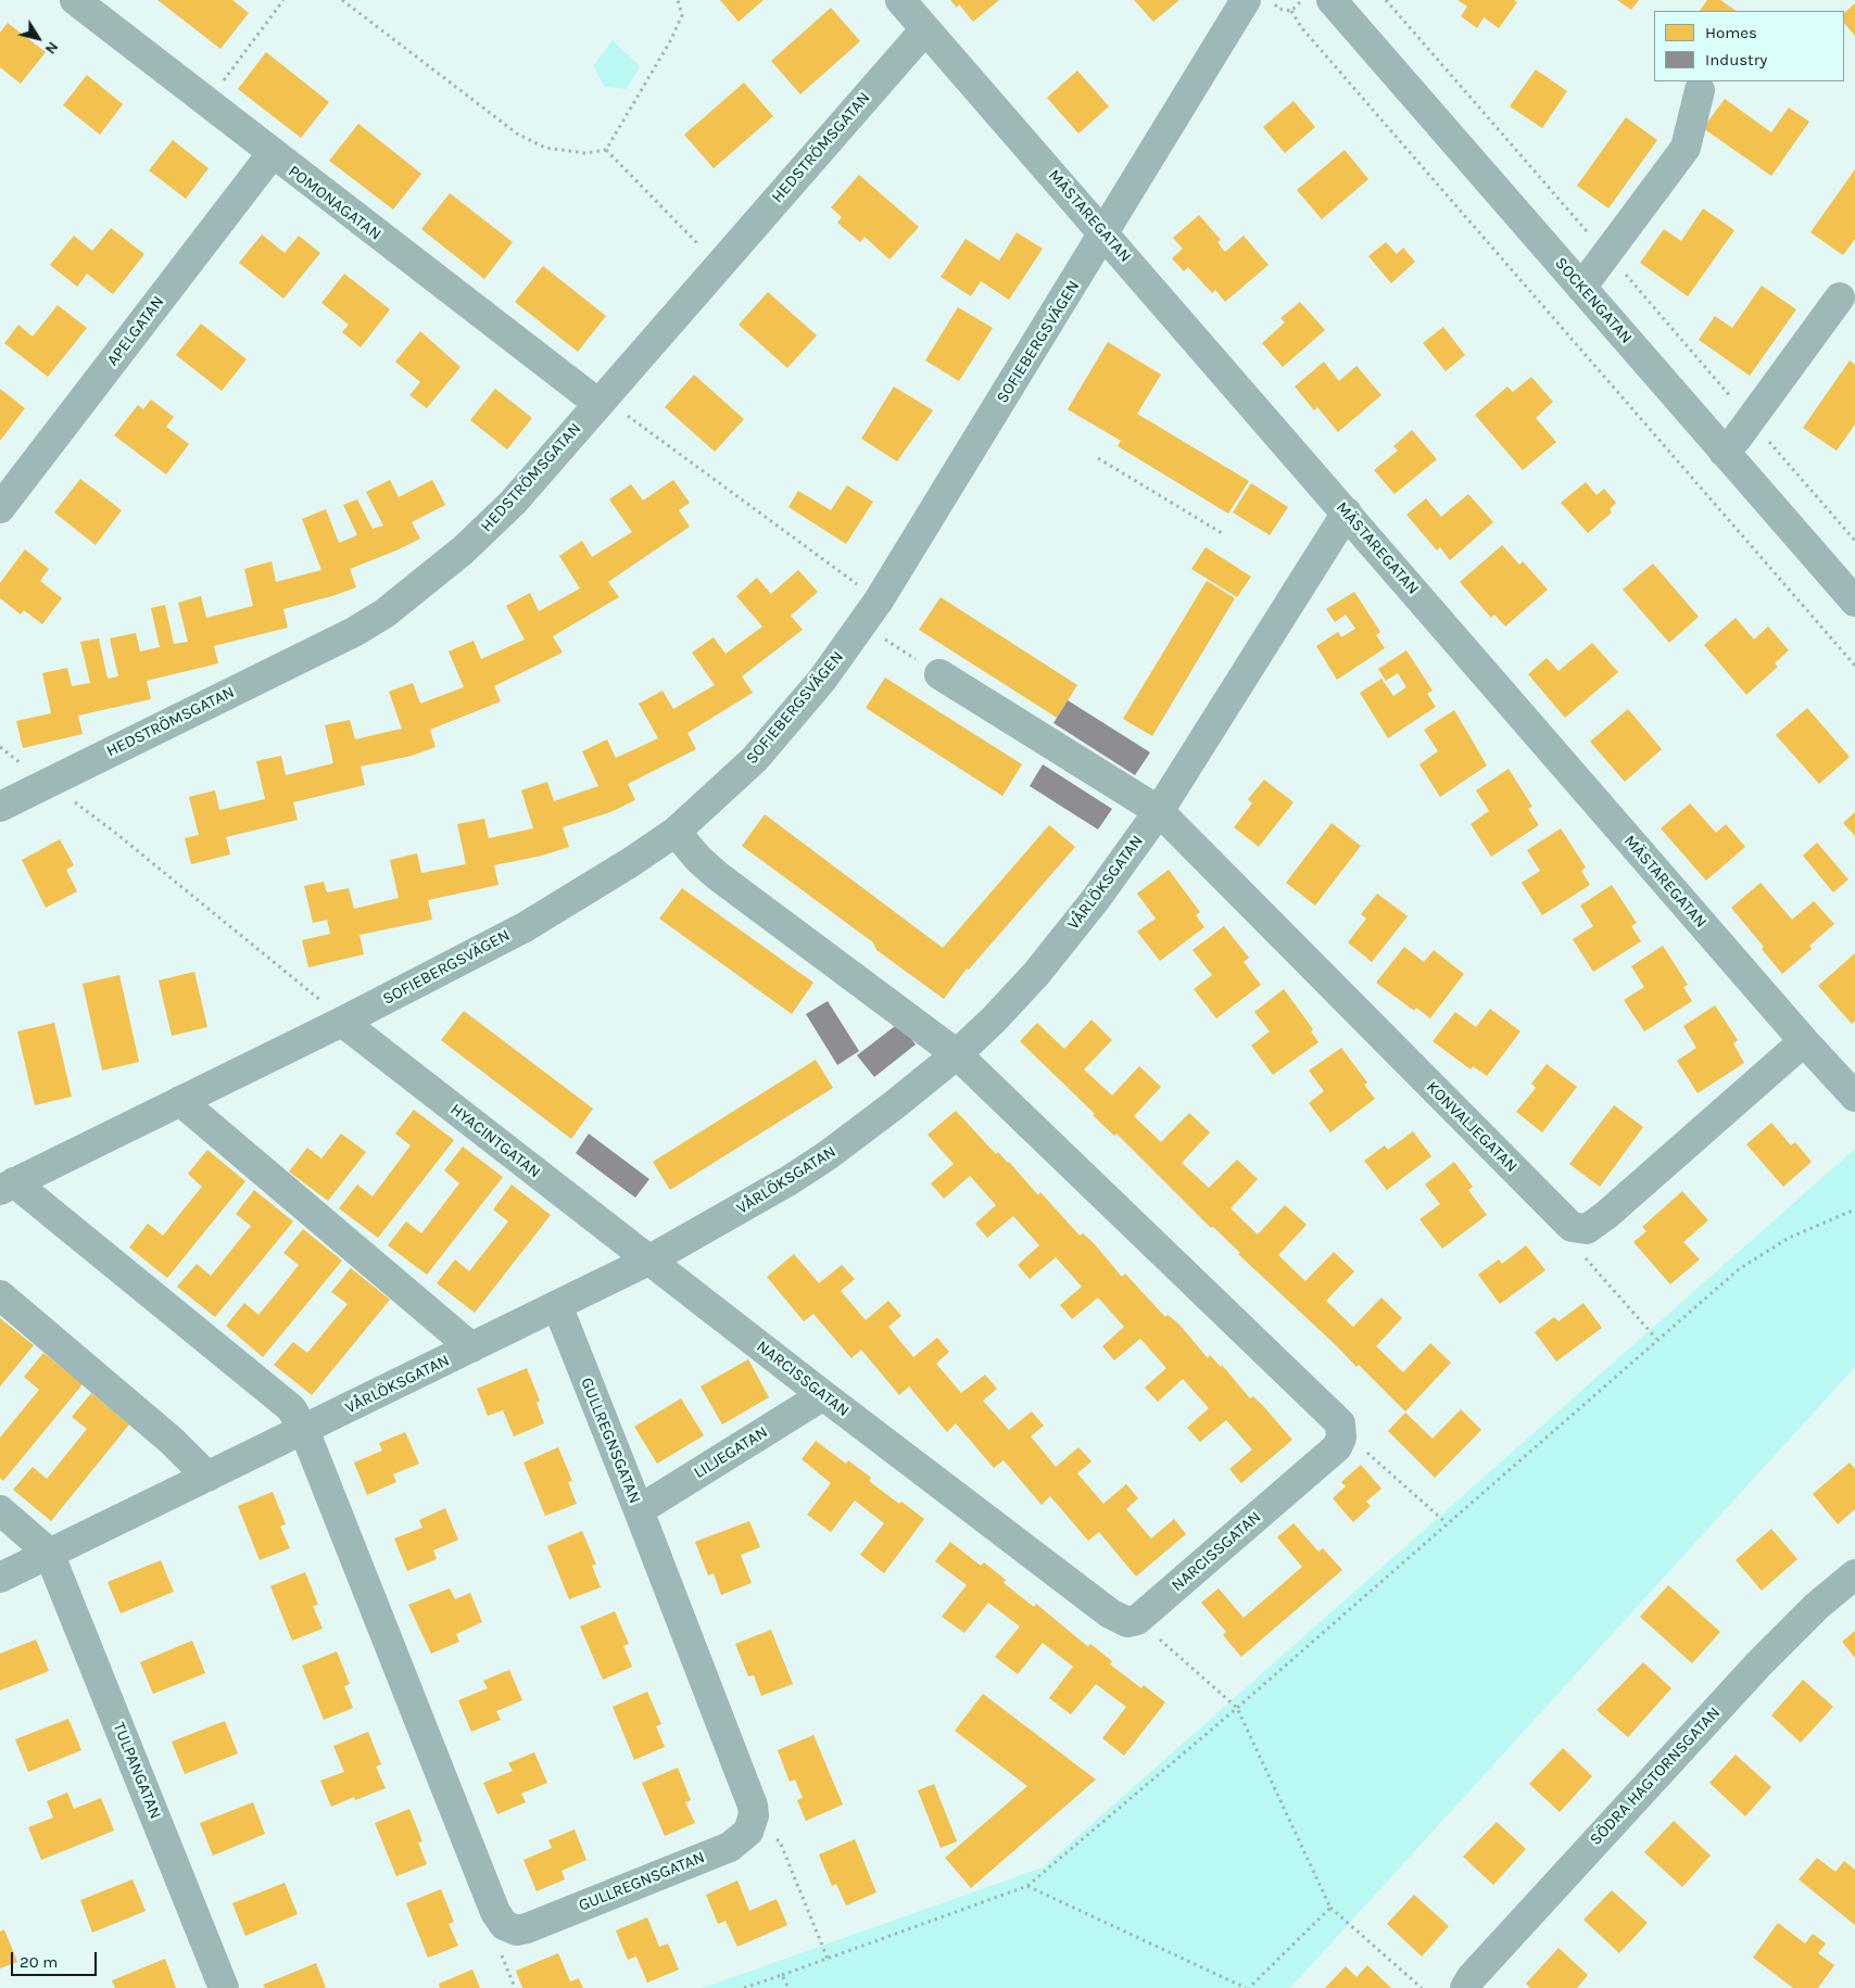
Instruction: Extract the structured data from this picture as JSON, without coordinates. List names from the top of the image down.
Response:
{
  "streets": {
    "street": [
      "HEDSTRÖMSGATAN",
      "POMONAGATAN",
      "MÄSTAREGATAN",
      "SOCKENGATAN",
      "APELGATAN",
      "SOFIEBERGSVÄGEN",
      "VÅRLÖKSGATAN",
      "KONVALJEGATAN",
      "HYACINTGATAN",
      "NARCISSGATAN",
      "GULLREGNSGATAN",
      "LILJEGATAN",
      "TULPANGATAN",
      "SÖDRA HAGTORNSGATAN"
    ]
  },
  "crossings": [
    ["HEDSTRÖMSGATAN", "POMONAGATAN"],
    ["HEDSTRÖMSGATAN", "MÄSTAREGATAN"],
    ["POMONAGATAN", "APELGATAN"],
    ["MÄSTAREGATAN", "SOFIEBERGSVÄGEN"],
    ["MÄSTAREGATAN", "VÅRLÖKSGATAN"],
    ["SOFIEBERGSVÄGEN", "HYACINTGATAN"],
    ["VÅRLÖKSGATAN", "KONVALJEGATAN"],
    ["VÅRLÖKSGATAN", "HYACINTGATAN"],
    ["VÅRLÖKSGATAN", "NARCISSGATAN"],
    ["VÅRLÖKSGATAN", "GULLREGNSGATAN"],
    ["VÅRLÖKSGATAN", "TULPANGATAN"],
    ["HYACINTGATAN", "NARCISSGATAN"],
    ["NARCISSGATAN", "LILJEGATAN"],
    ["GULLREGNSGATAN", "LILJEGATAN"]
  ],
  "legend": ["Homes", "Industry"],
  "scale_bar": "20 m",
  "north": "bottom right"
}
